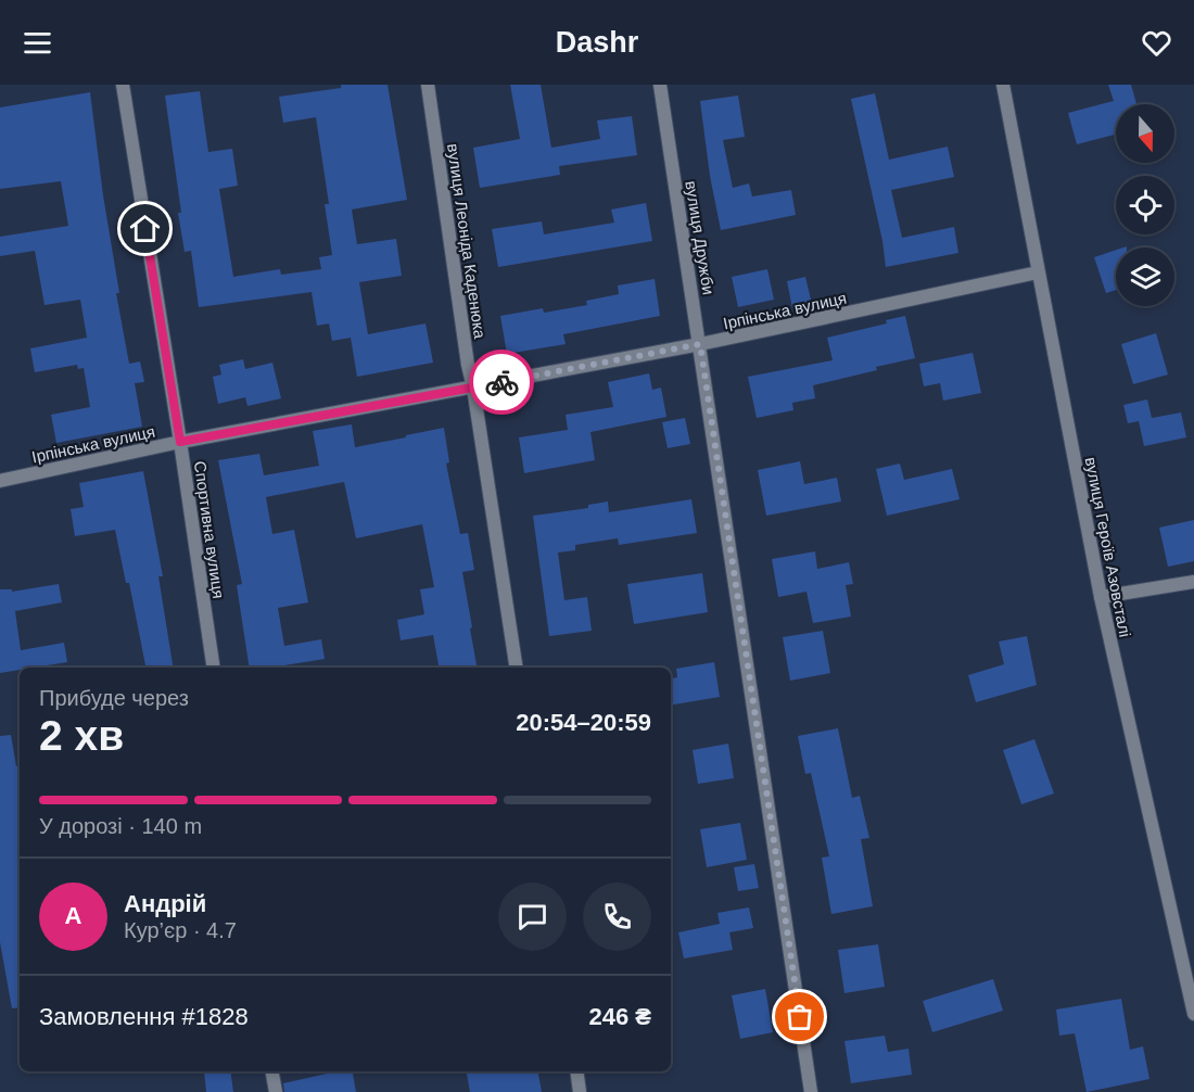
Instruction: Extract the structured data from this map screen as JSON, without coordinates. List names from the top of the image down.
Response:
{
  "streets": {
    "street": [
      "вулиця Дружби",
      "вулиця Леоніда Каденюка",
      "Ірпінська вулиця",
      "Спортивна вулиця",
      "вулиця Героїв Азовсталі"
    ]
  },
  "crossings": [
    ["вулиця Дружби", "Ірпінська вулиця"],
    ["вулиця Леоніда Каденюка", "Ірпінська вулиця"],
    ["Ірпінська вулиця", "Спортивна вулиця"],
    ["Ірпінська вулиця", "вулиця Героїв Азовсталі"]
  ],
  "north": "bottom",
  "page": {
    "header": "Dashr",
    "heading": ["2 хв", "Прибуде через", "20:54–20:59"],
    "panel": [
      "Андрій",
      "Кур’єр · 4.7",
      "Замовлення #1828",
      "246 ₴"
    ],
    "bar": "У дорозі · 140 m",
    "round": "А"
  }
}
